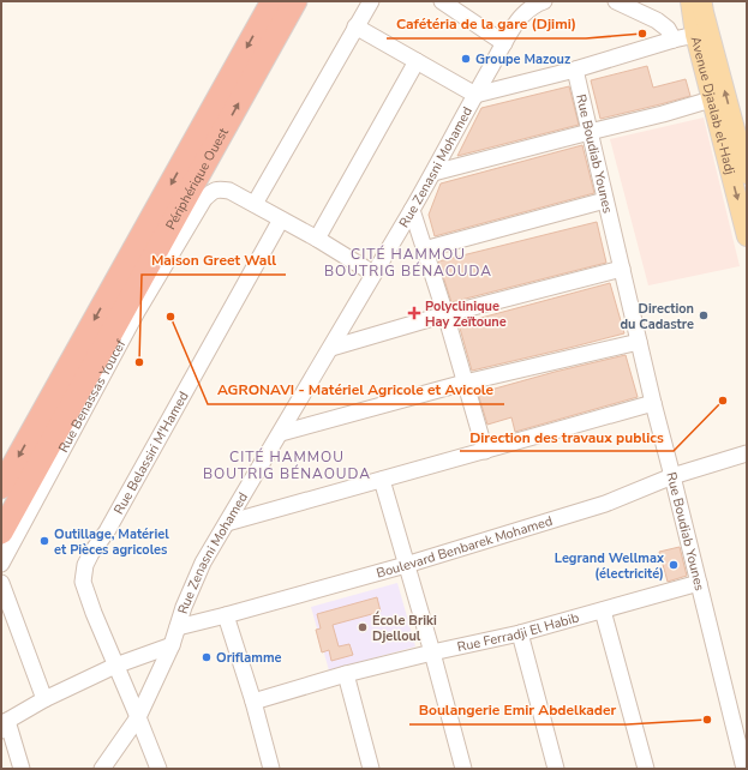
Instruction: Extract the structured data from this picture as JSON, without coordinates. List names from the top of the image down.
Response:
{
  "streets": {
    "highway": ["Périphérique Ouest"],
    "main road": ["Avenue Djaalab el-Hadj"],
    "street": [
      "Rue Boudiab Younes",
      "Rue Zenasni Mohamed",
      "Rue Benassas Youcef",
      "Rue Belassiri M'Hamed",
      "Boulevard Benbarek Mohamed",
      "Rue Ferradji El Habib"
    ]
  },
  "crossings": [
    ["Rue Boudiab Younes", "Boulevard Benbarek Mohamed"],
    ["Rue Boudiab Younes", "Rue Ferradji El Habib"],
    ["Rue Zenasni Mohamed", "Rue Benassas Youcef"],
    ["Rue Zenasni Mohamed", "Rue Belassiri M'Hamed"],
    ["Rue Zenasni Mohamed", "Boulevard Benbarek Mohamed"],
    ["Rue Benassas Youcef", "Rue Belassiri M'Hamed"]
  ],
  "districts": ["CITÉ HAMMOU BOUTRIG BÉNAOUDA", "CITÉ HAMMOU BOUTRIG BÉNAOUDA"],
  "places": {
    "other": [
      "Cafétéria de la gare (Djimi)",
      "Groupe Mazouz",
      "Direction du Cadastre",
      "AGRONAVI - Matériel Agricole et Avicole",
      "Maison Greet Wall",
      "Direction des travaux publics",
      "Outillage, Matériel et Pièces agricoles",
      "Legrand Wellmax (électricité)",
      "École Briki Djelloul",
      "Oriflamme",
      "Boulangerie Emir Abdelkader"
    ],
    "health": ["Polyclinique Hay Zeïtoune"]
  }
}
